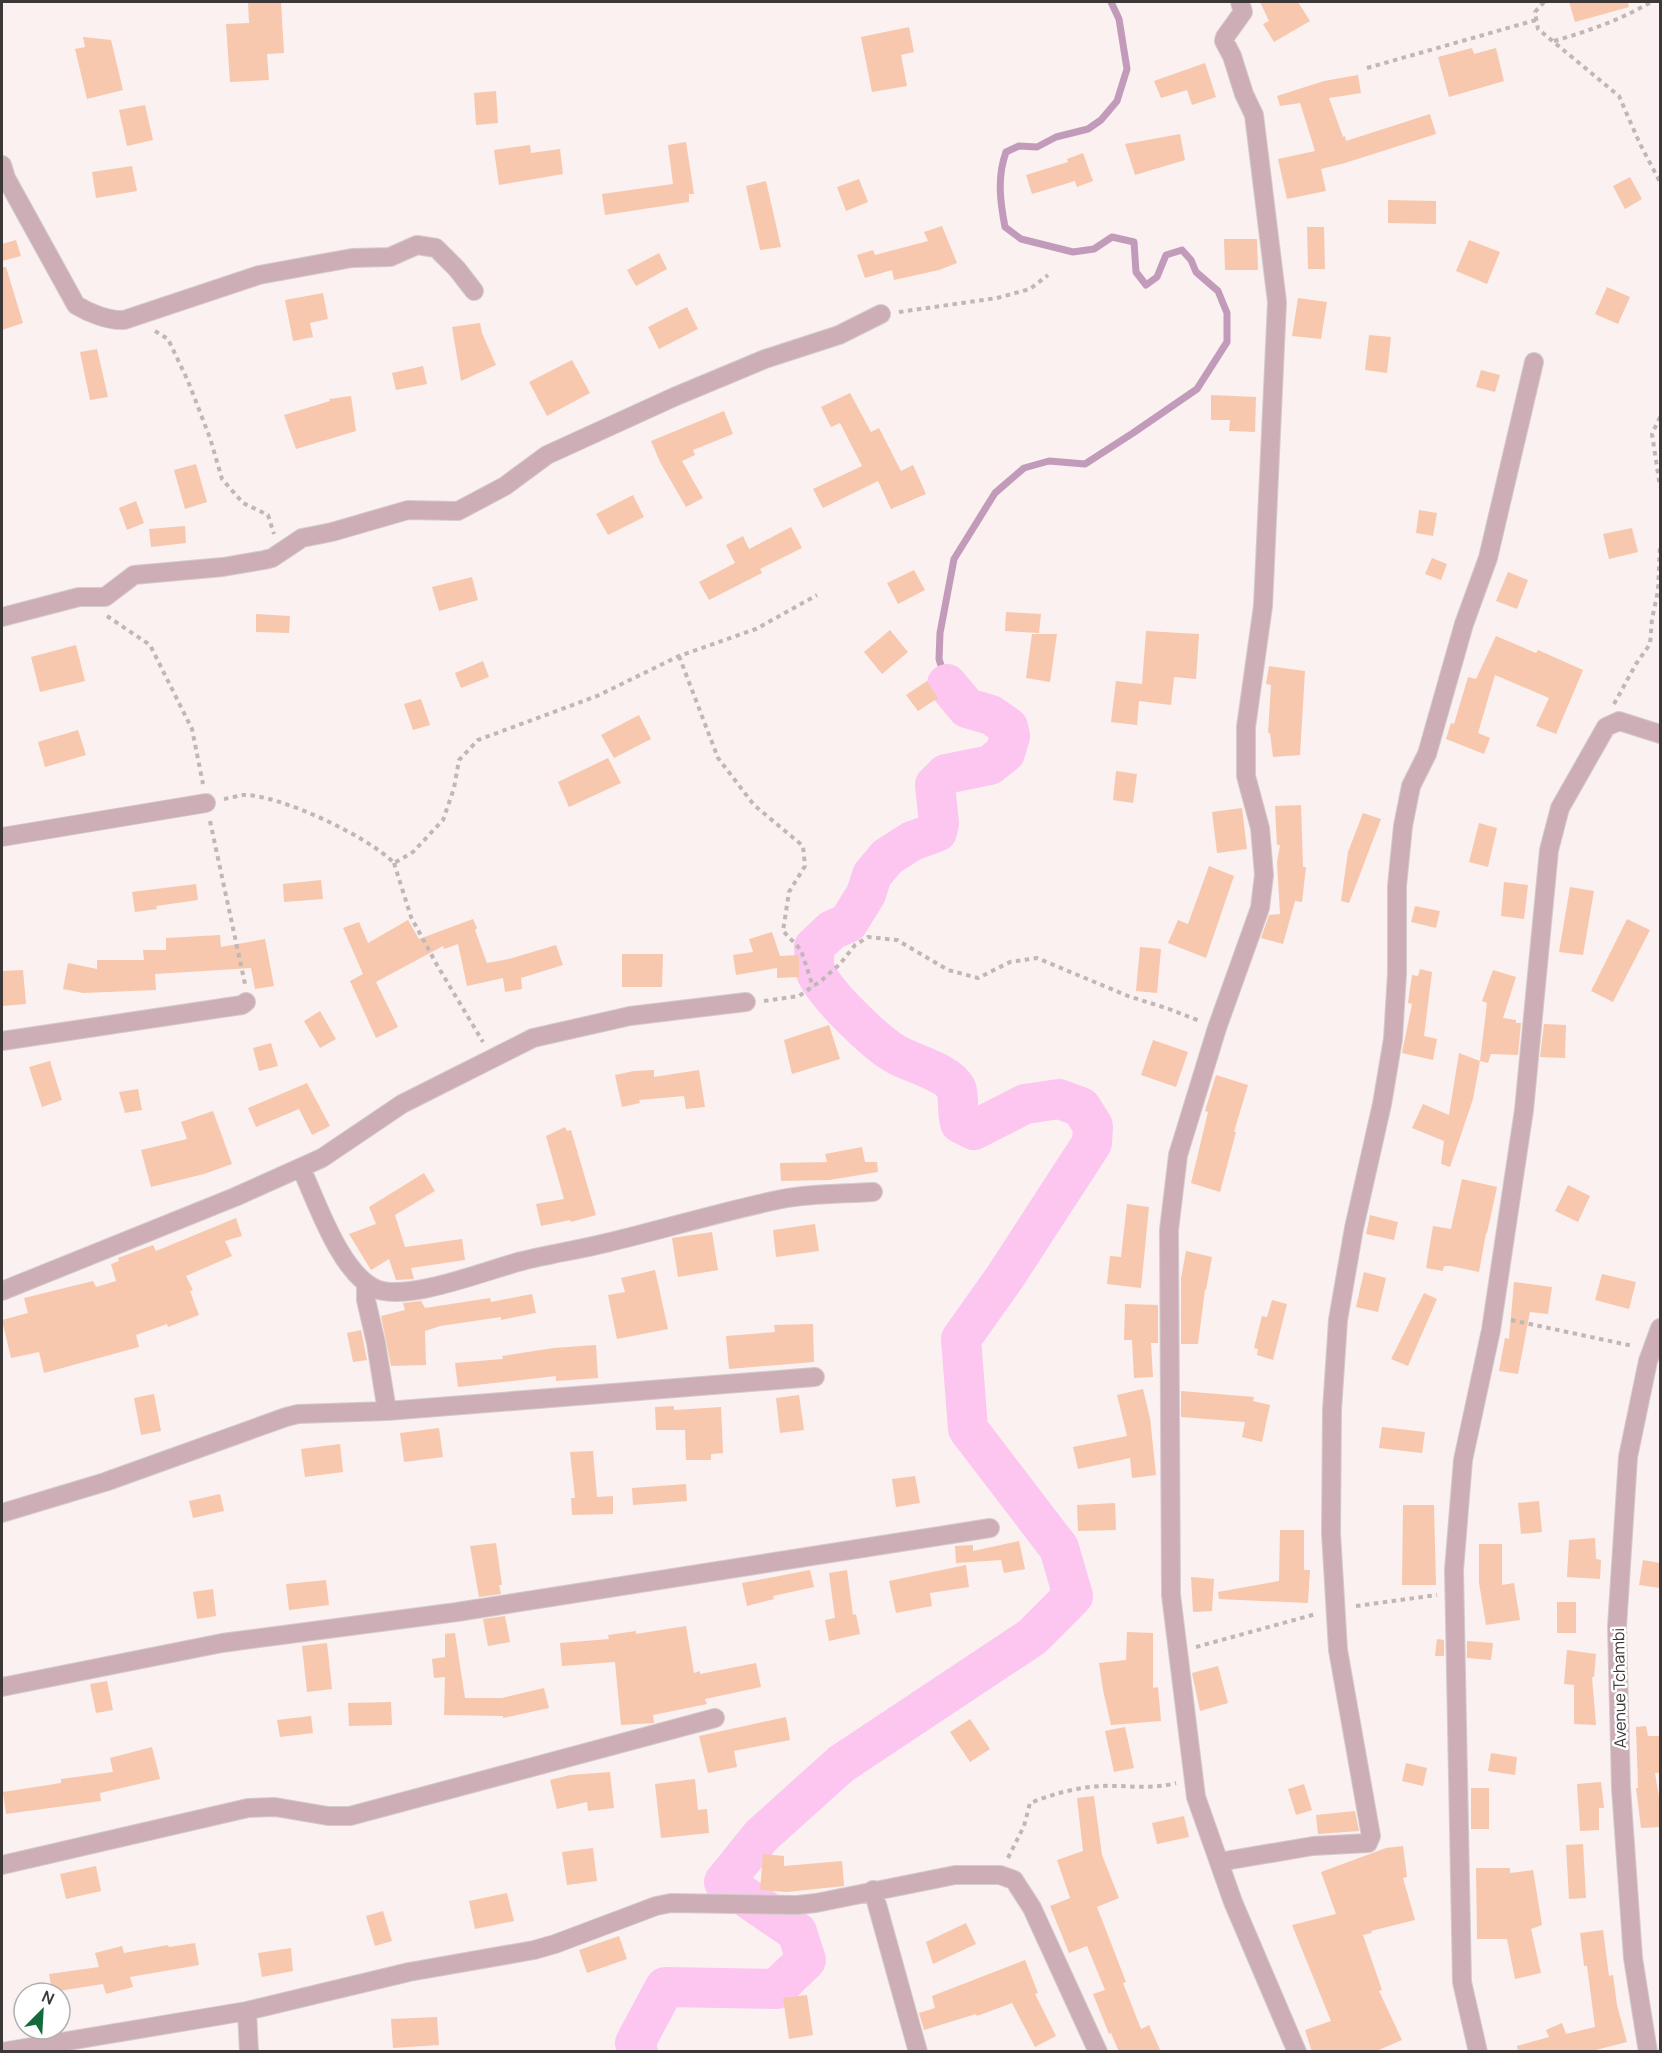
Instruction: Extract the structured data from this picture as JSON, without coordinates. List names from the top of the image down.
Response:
{
  "streets": {
    "street": ["Avenue Tchambi"]
  },
  "north": "top right"
}
